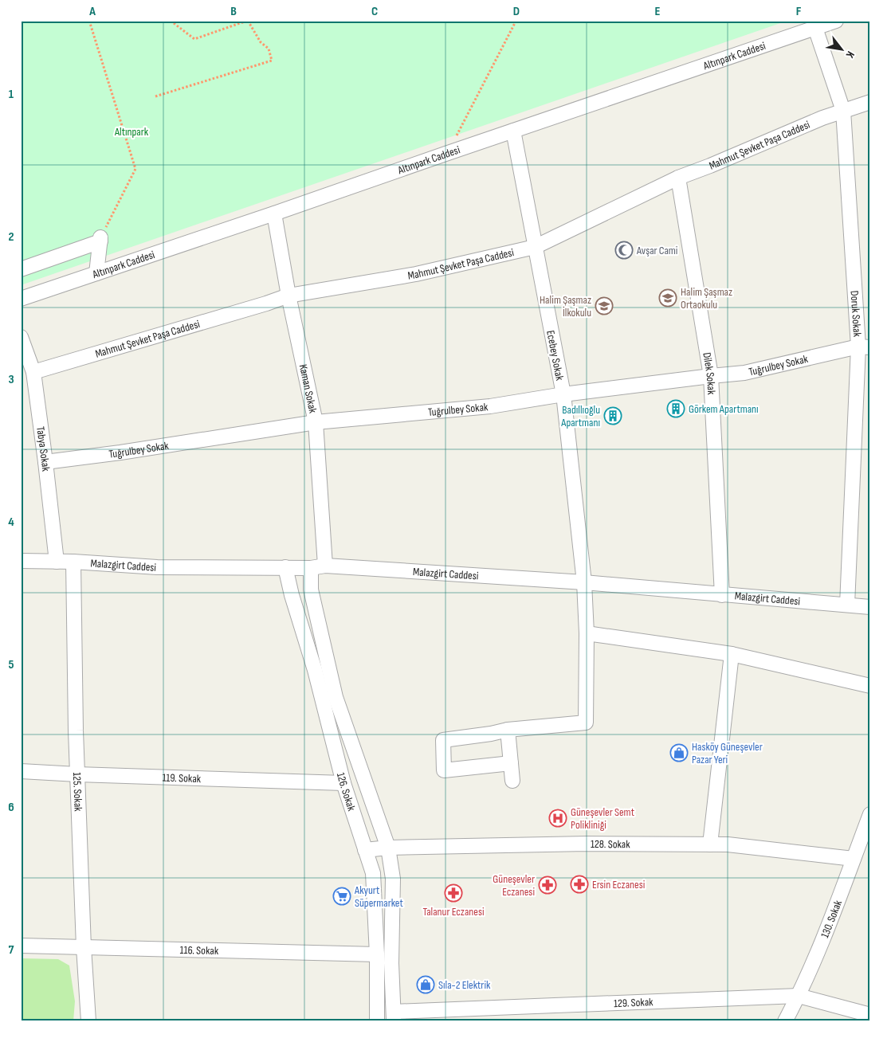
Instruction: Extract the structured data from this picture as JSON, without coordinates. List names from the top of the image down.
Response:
{
  "streets": {
    "street": [
      "Altınpark Caddesi",
      "Mahmut Şevket Paşa Caddesi",
      "Doruk Sokak",
      "Ecebey Sokak",
      "Tuğrulbey Sokak",
      "Dilek Sokak",
      "Kaman Sokak",
      "Tabya Sokak",
      "Malazgirt Caddesi",
      "119. Sokak",
      "125. Sokak",
      "126. Sokak",
      "128. Sokak",
      "130. Sokak",
      "116. Sokak",
      "129. Sokak"
    ]
  },
  "crossings": [
    ["Altınpark Caddesi", "Doruk Sokak"],
    ["Altınpark Caddesi", "Ecebey Sokak"],
    ["Altınpark Caddesi", "Kaman Sokak"],
    ["Mahmut Şevket Paşa Caddesi", "Doruk Sokak"],
    ["Mahmut Şevket Paşa Caddesi", "Ecebey Sokak"],
    ["Mahmut Şevket Paşa Caddesi", "Dilek Sokak"],
    ["Mahmut Şevket Paşa Caddesi", "Kaman Sokak"],
    ["Mahmut Şevket Paşa Caddesi", "Tabya Sokak"],
    ["Doruk Sokak", "Tuğrulbey Sokak"],
    ["Doruk Sokak", "Malazgirt Caddesi"],
    ["Ecebey Sokak", "Tuğrulbey Sokak"],
    ["Ecebey Sokak", "Malazgirt Caddesi"],
    ["Tuğrulbey Sokak", "Dilek Sokak"],
    ["Tuğrulbey Sokak", "Kaman Sokak"],
    ["Tuğrulbey Sokak", "Tabya Sokak"],
    ["Dilek Sokak", "Malazgirt Caddesi"],
    ["Kaman Sokak", "Malazgirt Caddesi"],
    ["Tabya Sokak", "Malazgirt Caddesi"],
    ["Malazgirt Caddesi", "125. Sokak"],
    ["Malazgirt Caddesi", "126. Sokak"],
    ["119. Sokak", "125. Sokak"],
    ["119. Sokak", "126. Sokak"],
    ["125. Sokak", "116. Sokak"],
    ["126. Sokak", "128. Sokak"],
    ["126. Sokak", "116. Sokak"],
    ["126. Sokak", "129. Sokak"],
    ["128. Sokak", "130. Sokak"],
    ["130. Sokak", "129. Sokak"]
  ],
  "parks": ["Altınpark"],
  "places": {
    "mosque": ["Avşar Cami"],
    "school or university": ["Halim Şaşmaz Ortaokulu", "Halim Şaşmaz İlkokulu"],
    "building": ["Görkem Apartmanı", "Badıllıoğlu Apartmanı"],
    "shop": ["Hasköy Güneşevler Pazar Yeri", "Sıla-2 Elektrik"],
    "hospital": ["Güneşevler Semt Polikliniği"],
    "pharmacy": ["Ersin Eczanesi", "Güneşevler Eczanesi", "Talanur Eczanesi"],
    "supermarket": ["Akyurt Süpermarket"]
  },
  "north": "bottom right",
  "grid": {
    "columns": [
      "A",
      "B",
      "C",
      "D",
      "E",
      "F"
    ],
    "rows": [
      "1",
      "2",
      "3",
      "4",
      "5",
      "6",
      "7"
    ]
  }
}
